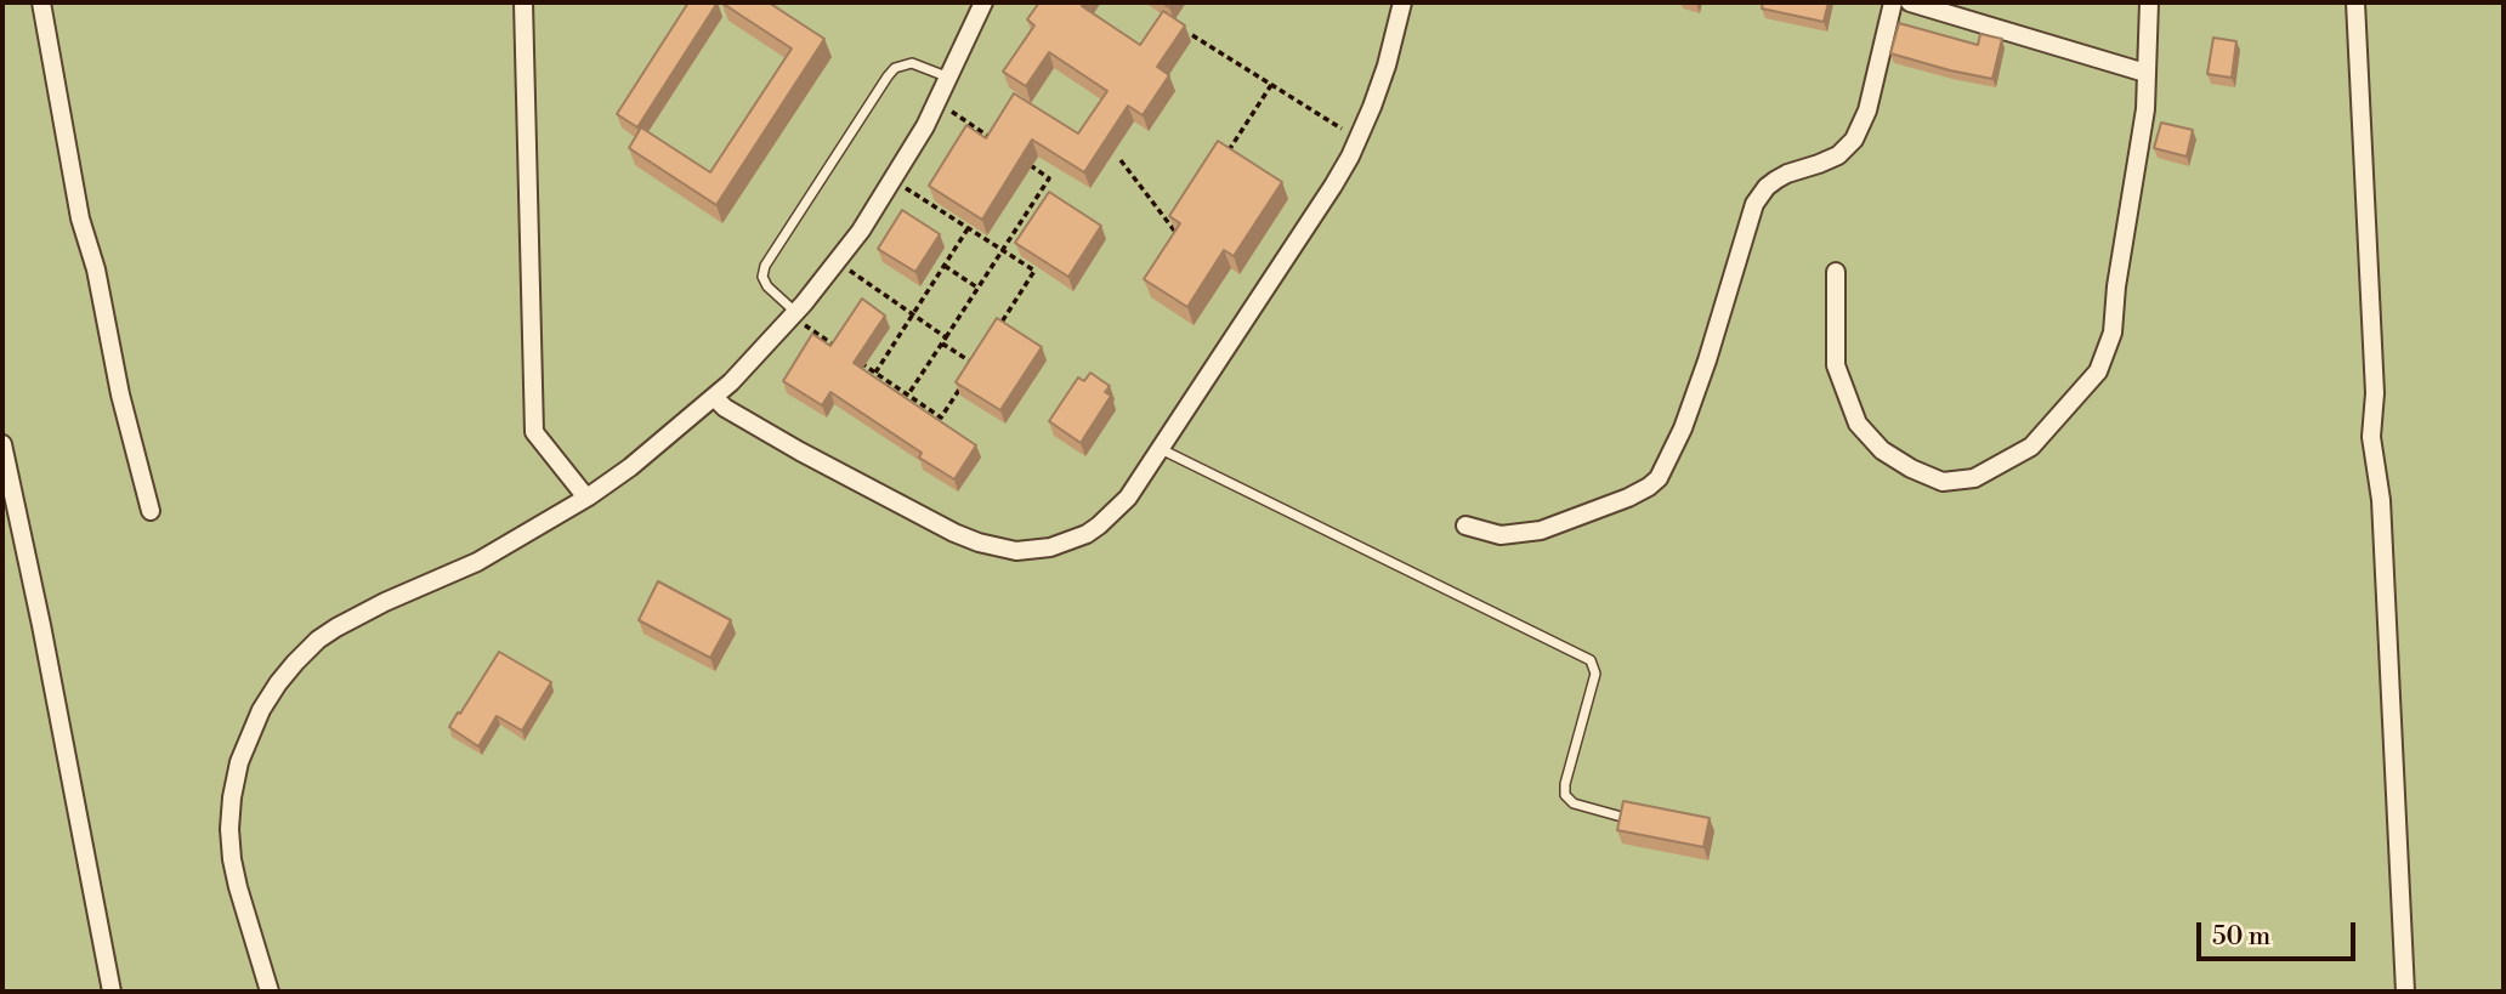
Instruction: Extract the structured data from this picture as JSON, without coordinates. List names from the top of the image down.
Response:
{
  "scale_bar": "50 m"
}
